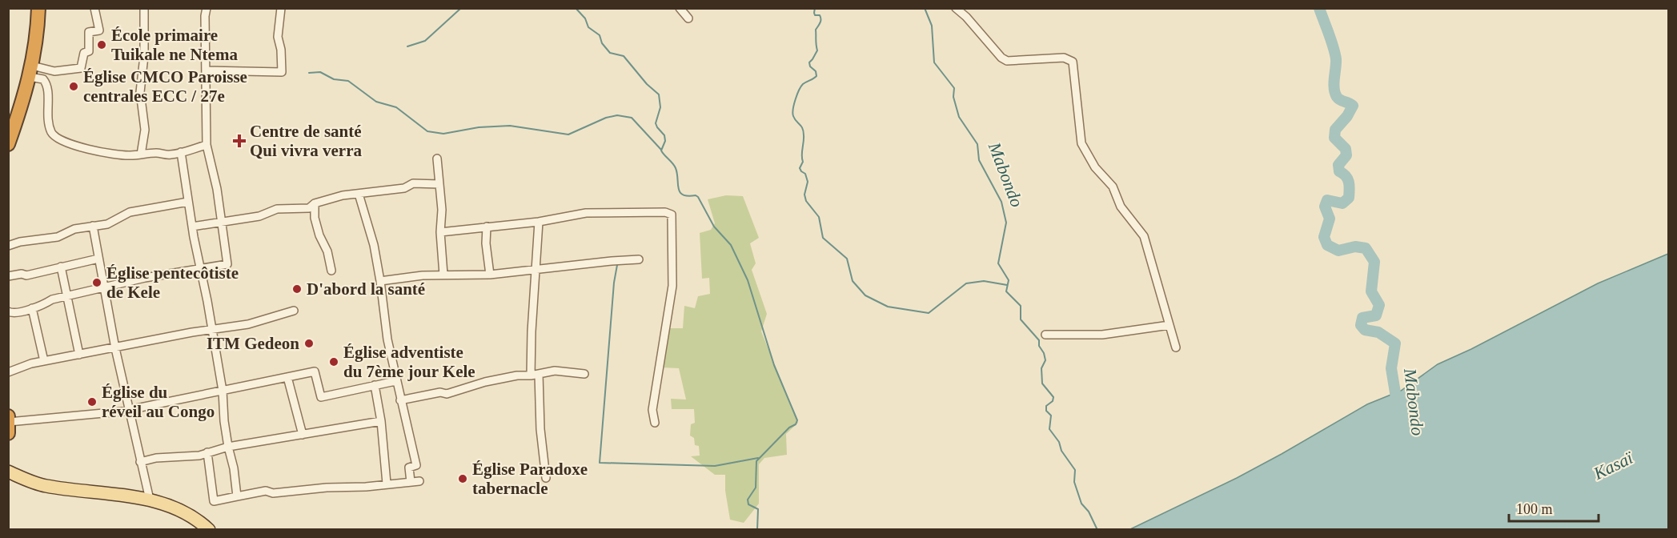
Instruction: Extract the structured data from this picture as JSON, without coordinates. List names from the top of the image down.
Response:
{
  "water": ["Mabondo", "Kasaï"],
  "places": {
    "other": [
      "École primaire Tuikale ne Ntema",
      "Église CMCO Paroisse centrales ECC / 27e",
      "Église pentecôtiste de Kele",
      "D'abord la santé",
      "ITM Gedeon",
      "Église adventiste du 7ème jour Kele",
      "Église du réveil au Congo",
      "Église Paradoxe tabernacle"
    ],
    "health": ["Centre de santé Qui vivra verra"]
  },
  "scale_bar": "100 m"
}
